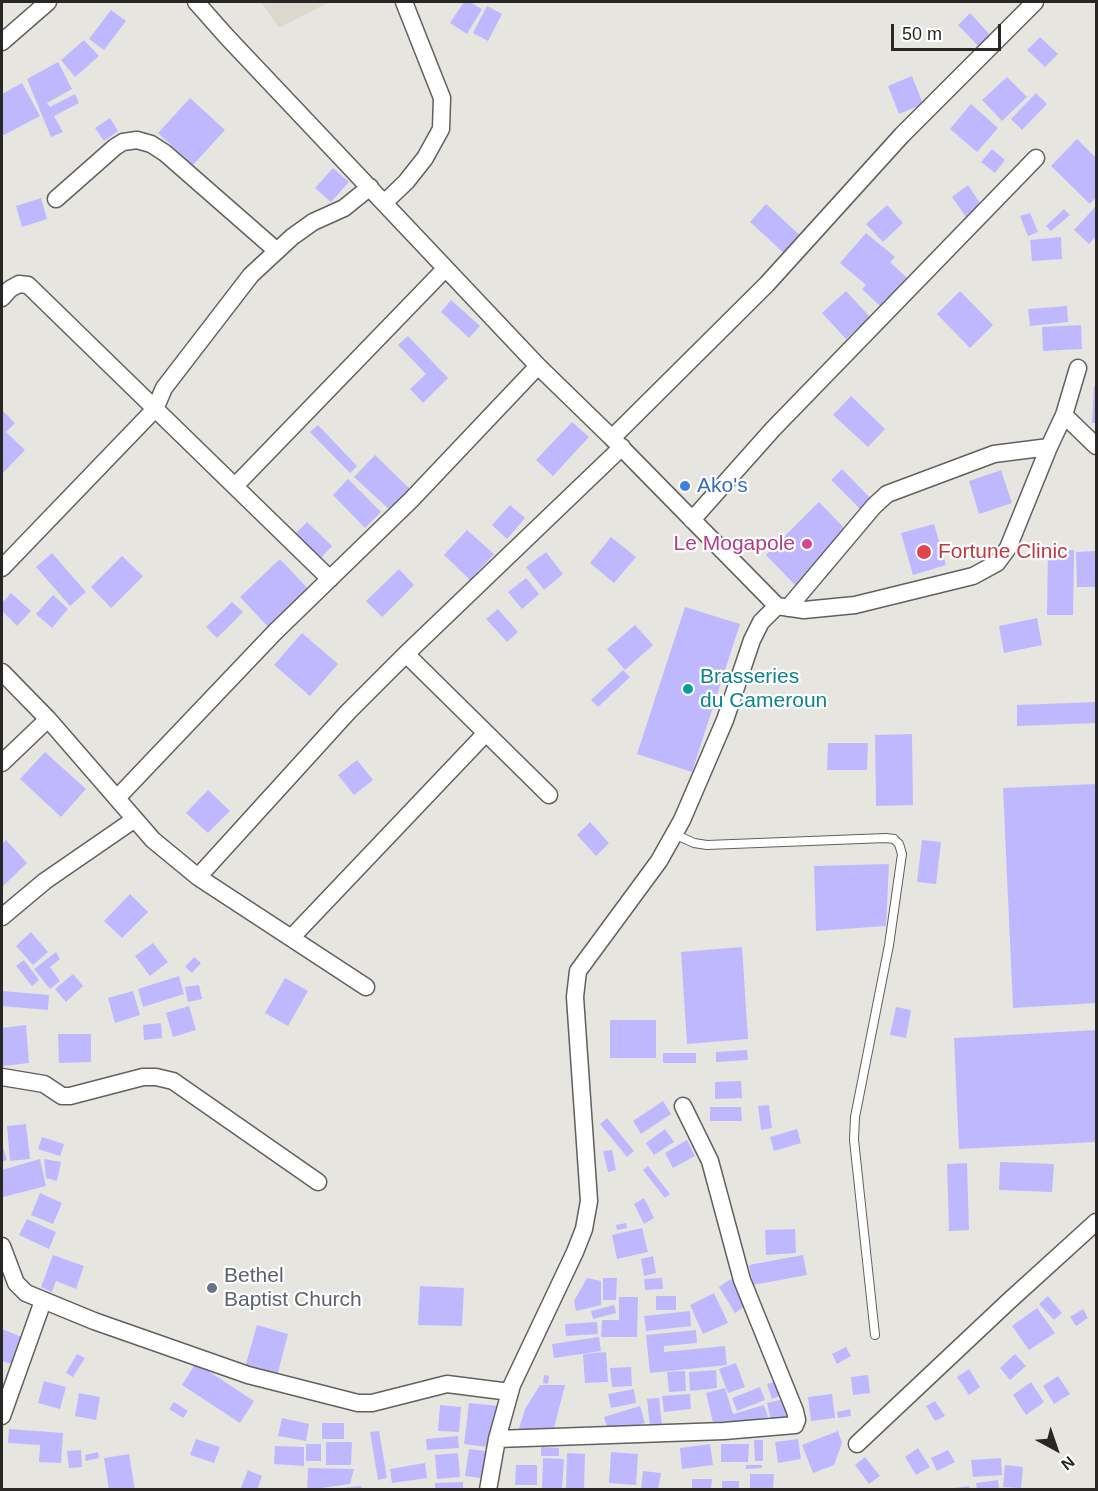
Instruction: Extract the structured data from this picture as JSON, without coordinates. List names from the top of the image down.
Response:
{
  "places": [
    "Ako's",
    "Le Mogapole",
    "Fortune Clinic",
    "Brasseries du Cameroun",
    "Bethel Baptist Church"
  ],
  "scale_bar": "50 m",
  "north": "bottom right"
}
